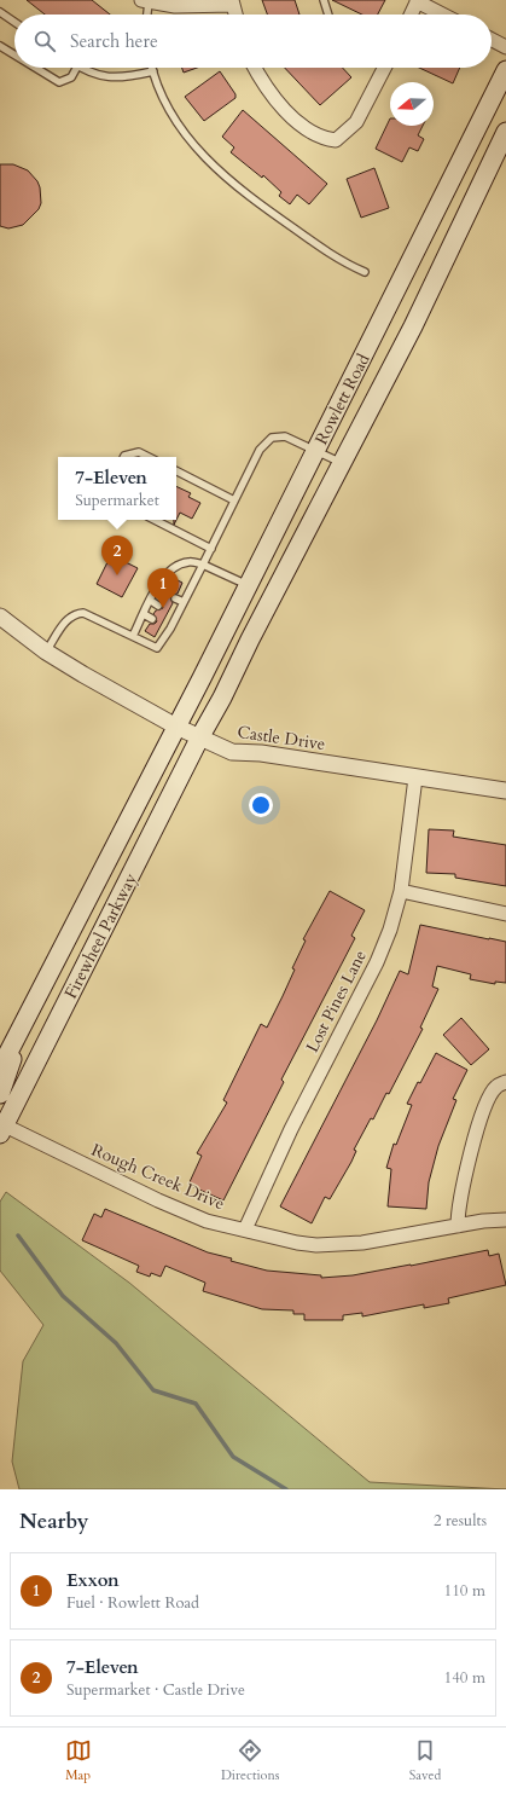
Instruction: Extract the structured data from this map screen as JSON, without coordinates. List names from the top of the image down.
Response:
{
  "streets": {
    "main road": ["Rowlett Road", "Firewheel Parkway"],
    "street": ["Castle Drive", "Lost Pines Lane", "Rough Creek Drive"]
  },
  "crossings": [
    ["Rowlett Road", "Castle Drive"],
    ["Rowlett Road", "Firewheel Parkway"],
    ["Castle Drive", "Firewheel Parkway"],
    ["Castle Drive", "Lost Pines Lane"],
    ["Firewheel Parkway", "Rough Creek Drive"],
    ["Lost Pines Lane", "Rough Creek Drive"]
  ],
  "north": "left",
  "page": {
    "search": "Search here",
    "popup": ["7-Eleven", "Supermarket"],
    "pins": ["2", "1"],
    "heading": ["Nearby", "2 results"],
    "list": [
      {
        "mark": "1",
        "name": "Exxon",
        "note": "Fuel · Rowlett Road",
        "value": "110 m"
      },
      {
        "mark": "2",
        "name": "7-Eleven",
        "note": "Supermarket · Castle Drive",
        "value": "140 m"
      }
    ],
    "nav": ["Map", "Directions", "Saved"]
  }
}
